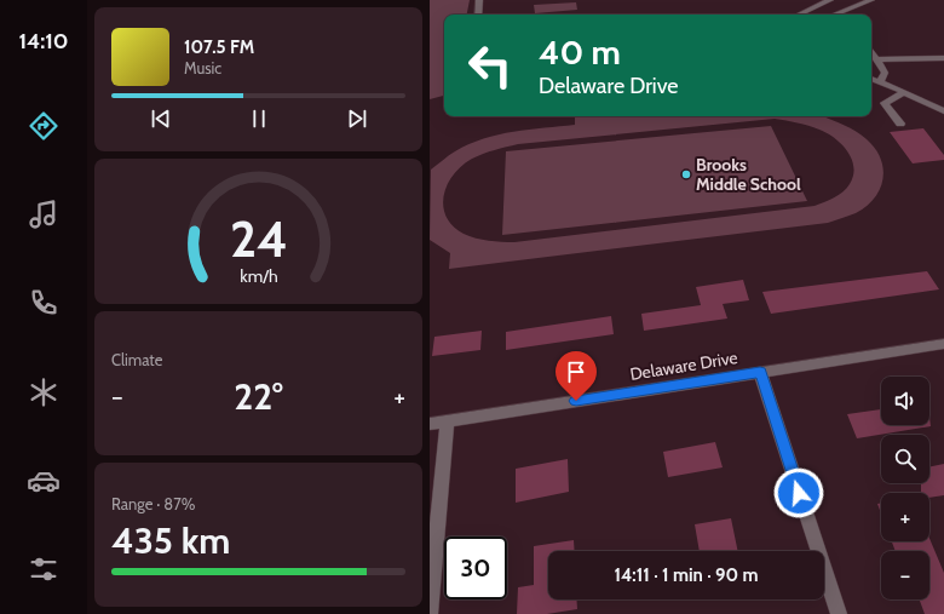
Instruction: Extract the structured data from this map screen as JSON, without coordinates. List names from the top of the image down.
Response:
{
  "streets": {
    "street": ["Delaware Drive"]
  },
  "places": ["Brooks Middle School"],
  "page": {
    "tabs": "14:10",
    "turn": ["40 m", "Delaware Drive"],
    "song": ["107.5 FM", "Music"],
    "tile": [
      "Climate",
      ["Range · 87%", "435 km"]
    ],
    "heat": ["−", "22°", "+"],
    "map_buttons": ["+", "−"],
    "limit": "30",
    "trip": "14:11 · 1 min · 90 m",
    "gauge": ["24", "km/h"]
  }
}
